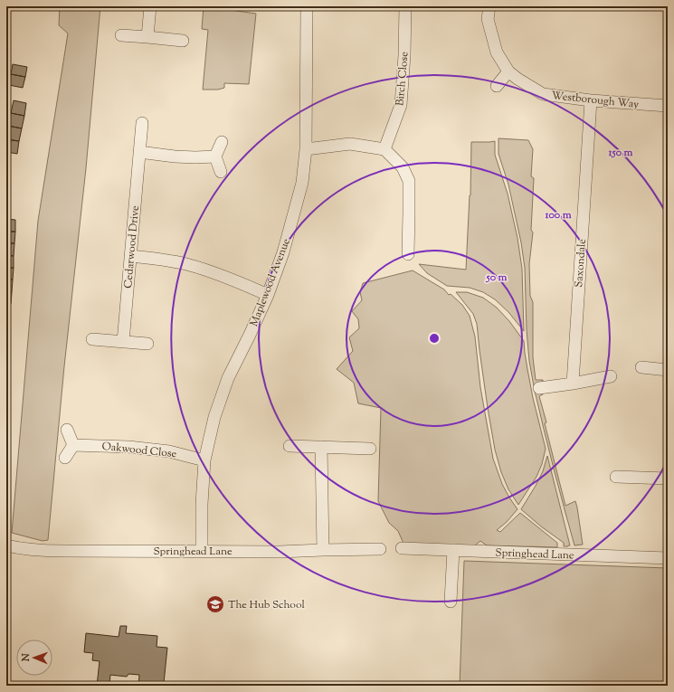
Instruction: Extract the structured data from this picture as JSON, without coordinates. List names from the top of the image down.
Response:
{
  "streets": {
    "street": [
      "Birch Close",
      "Westborough Way",
      "Cedarwood Drive",
      "Saxondale",
      "Maplewood Avenue",
      "Oakwood Close",
      "Springhead Lane"
    ]
  },
  "crossings": [
    ["Westborough Way", "Saxondale"],
    ["Maplewood Avenue", "Oakwood Close"],
    ["Maplewood Avenue", "Springhead Lane"]
  ],
  "places": {
    "school or university": ["The Hub School"]
  },
  "north": "left",
  "rings": ["150 m", "100 m", "50 m"]
}
